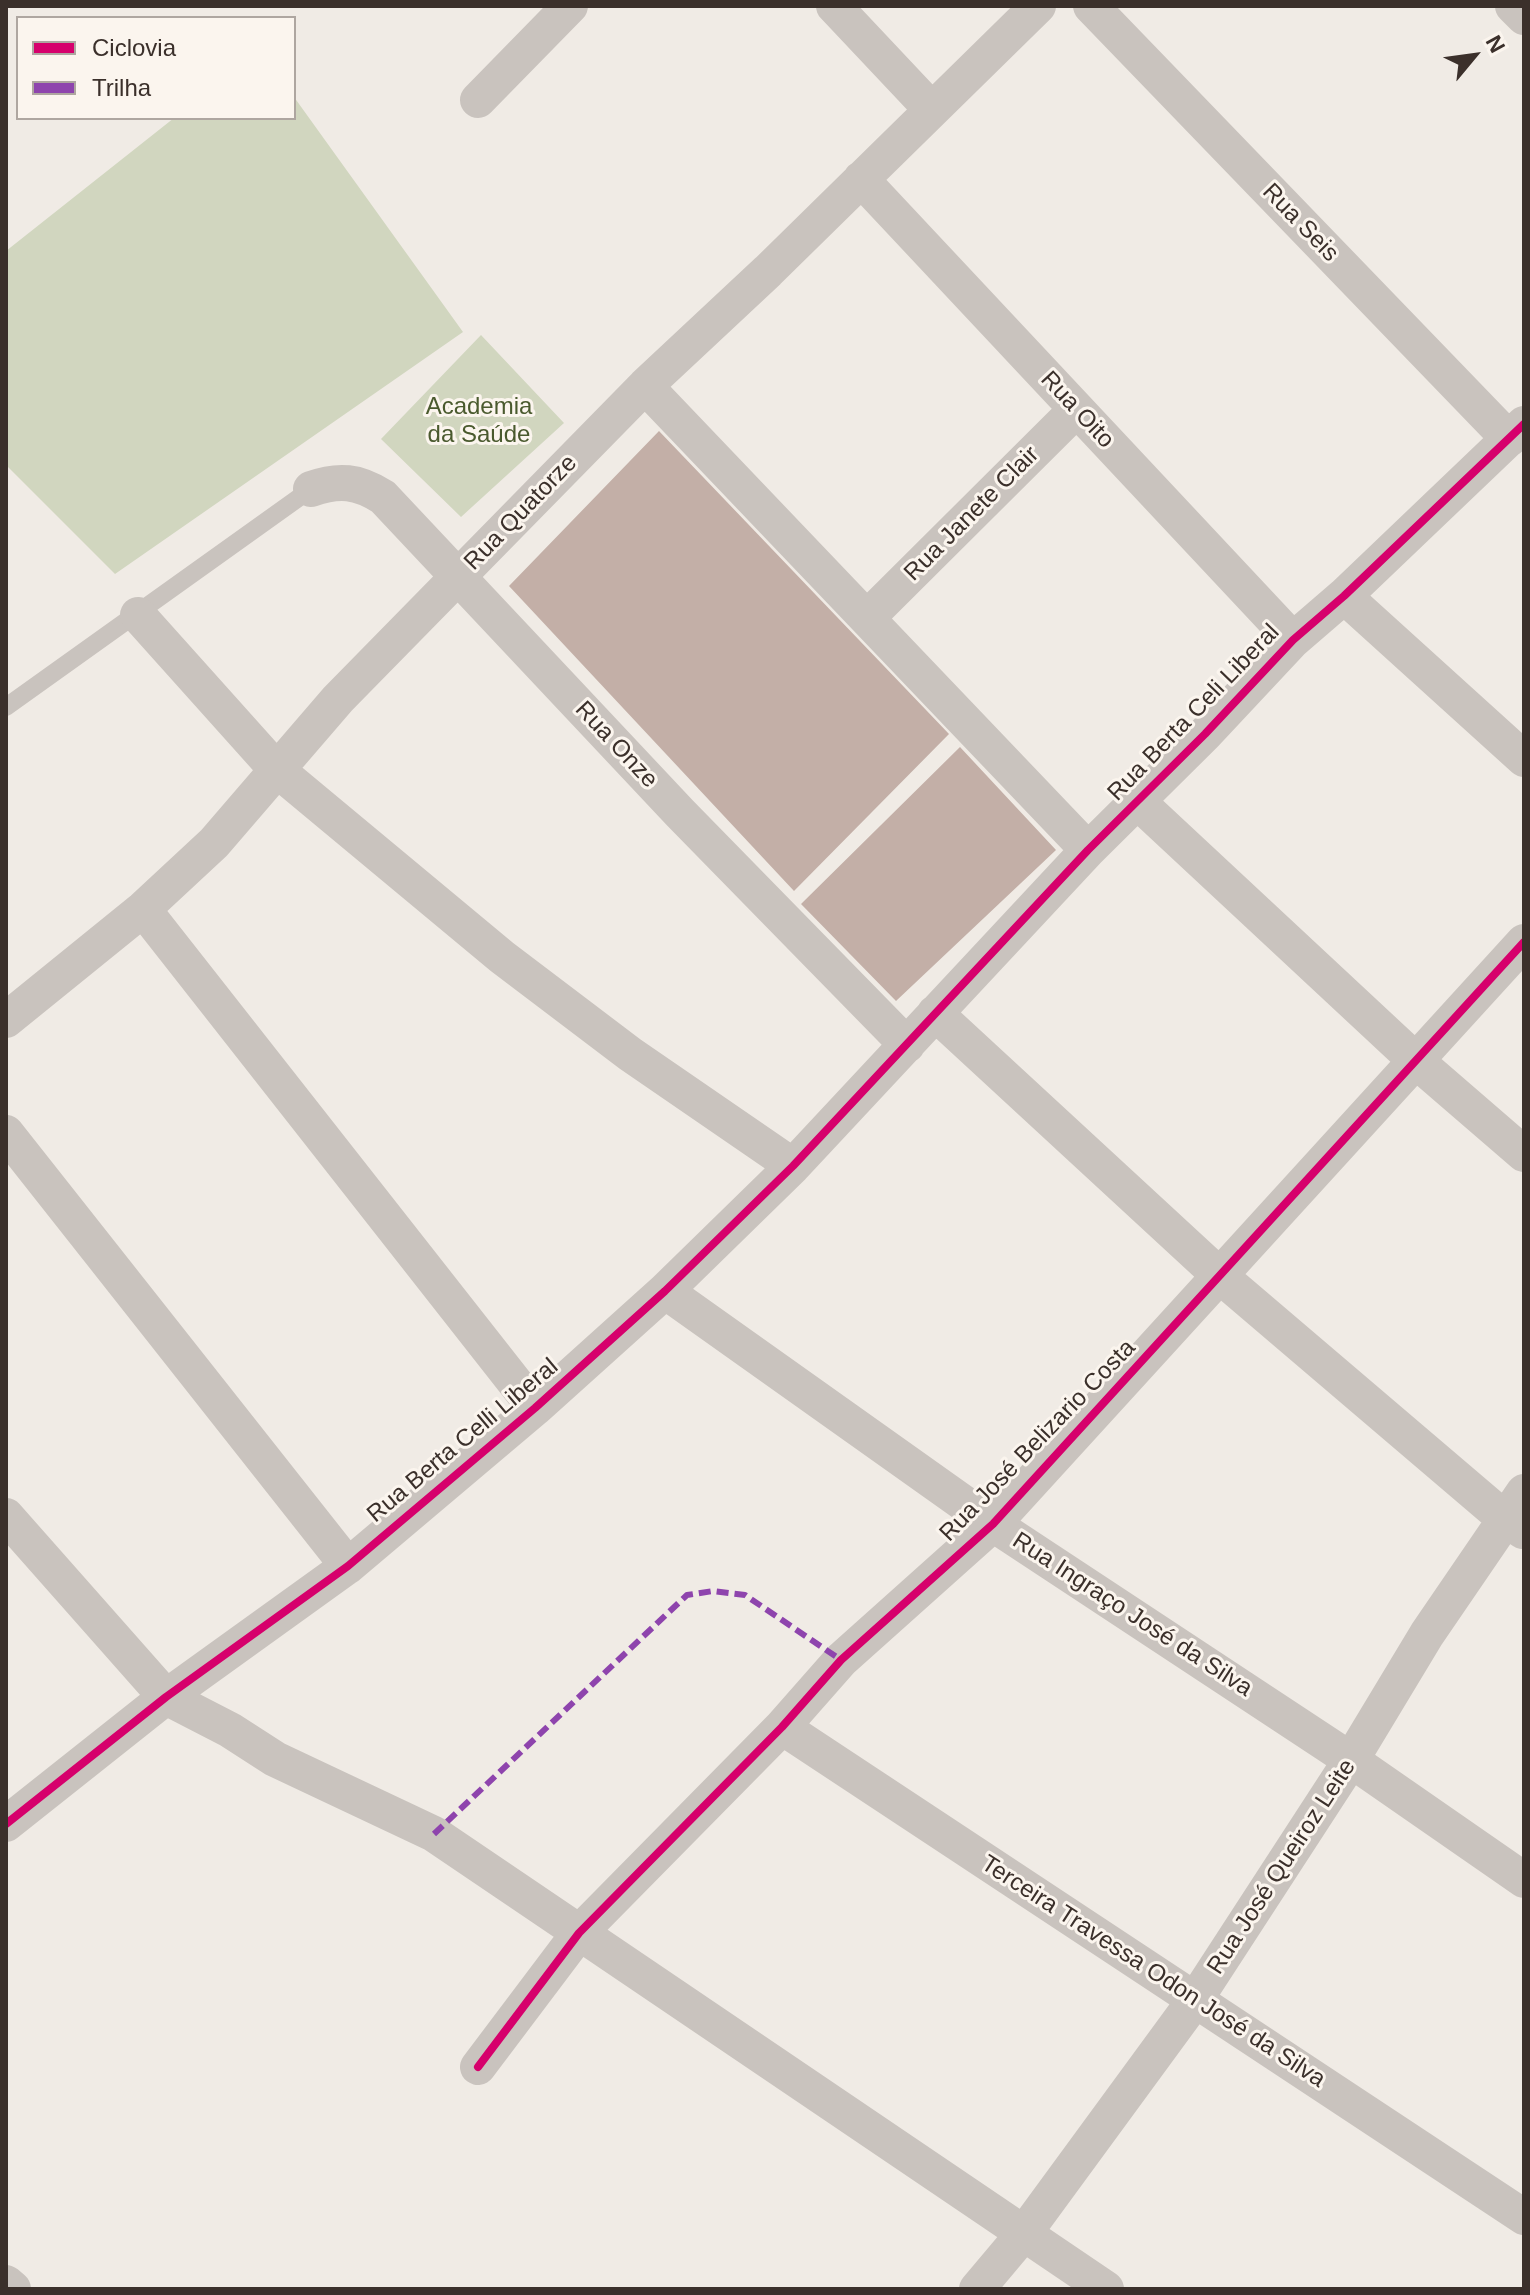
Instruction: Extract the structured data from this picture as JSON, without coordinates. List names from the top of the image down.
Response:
{
  "streets": {
    "street": [
      "Rua Seis",
      "Rua Oito",
      "Rua Quatorze",
      "Rua Janete Clair",
      "Rua Berta Celi Liberal",
      "Rua Onze",
      "Rua Berta Celli Liberal",
      "Rua José Belizario Costa",
      "Rua Ingraço José da Silva",
      "Rua José Queiroz Leite",
      "Terceira Travessa Odon José da Silva"
    ]
  },
  "crossings": [
    ["Rua Seis", "Rua Berta Celi Liberal"],
    ["Rua Oito", "Rua Quatorze"],
    ["Rua Oito", "Rua Janete Clair"],
    ["Rua Oito", "Rua Berta Celi Liberal"],
    ["Rua Quatorze", "Rua Onze"],
    ["Rua Berta Celi Liberal", "Rua Onze"],
    ["Rua Berta Celi Liberal", "Rua Berta Celli Liberal"],
    ["Rua Onze", "Rua Berta Celli Liberal"],
    ["Rua Berta Celli Liberal", "Rua Ingraço José da Silva"],
    ["Rua José Belizario Costa", "Rua Ingraço José da Silva"],
    ["Rua José Belizario Costa", "Terceira Travessa Odon José da Silva"],
    ["Rua Ingraço José da Silva", "Rua José Queiroz Leite"],
    ["Rua José Queiroz Leite", "Terceira Travessa Odon José da Silva"]
  ],
  "parks": ["Academia da Saúde"],
  "legend": ["Ciclovia", "Trilha"],
  "north": "top right"
}
